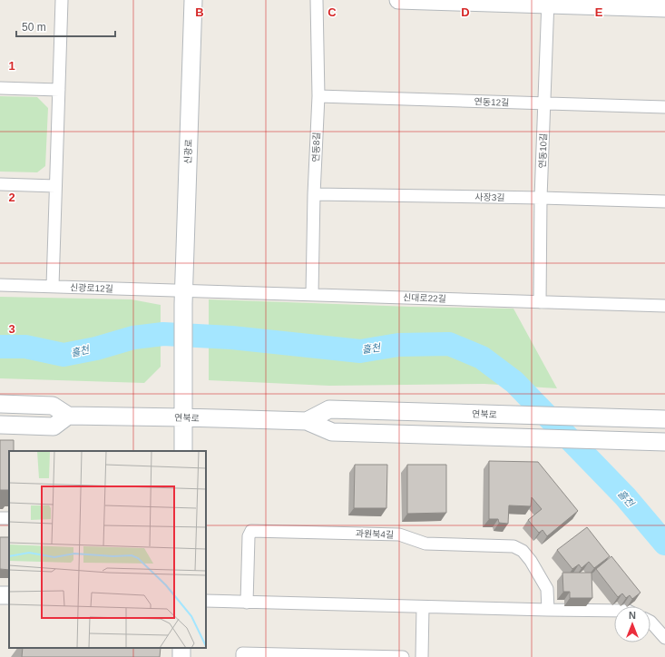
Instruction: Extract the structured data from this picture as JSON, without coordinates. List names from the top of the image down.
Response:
{
  "streets": {
    "main road": ["신광로", "연북로"],
    "street": [
      "연동12길",
      "연동8길",
      "연동10길",
      "사장3길",
      "신광로12길",
      "신대로22길",
      "과원북4길"
    ]
  },
  "crossings": [
    ["연동12길", "연동8길"],
    ["연동12길", "연동10길"],
    ["연동8길", "사장3길"],
    ["연동8길", "신대로22길"],
    ["연동10길", "사장3길"],
    ["연동10길", "신대로22길"],
    ["신광로", "신광로12길"],
    ["신광로", "신대로22길"],
    ["신광로", "연북로"],
    ["신광로12길", "신대로22길"]
  ],
  "water": ["흘천"],
  "scale_bar": "50 m",
  "north": "top",
  "grid": {
    "columns": [
      "B",
      "C",
      "D",
      "E"
    ],
    "rows": ["1", "2", "3"]
  }
}
